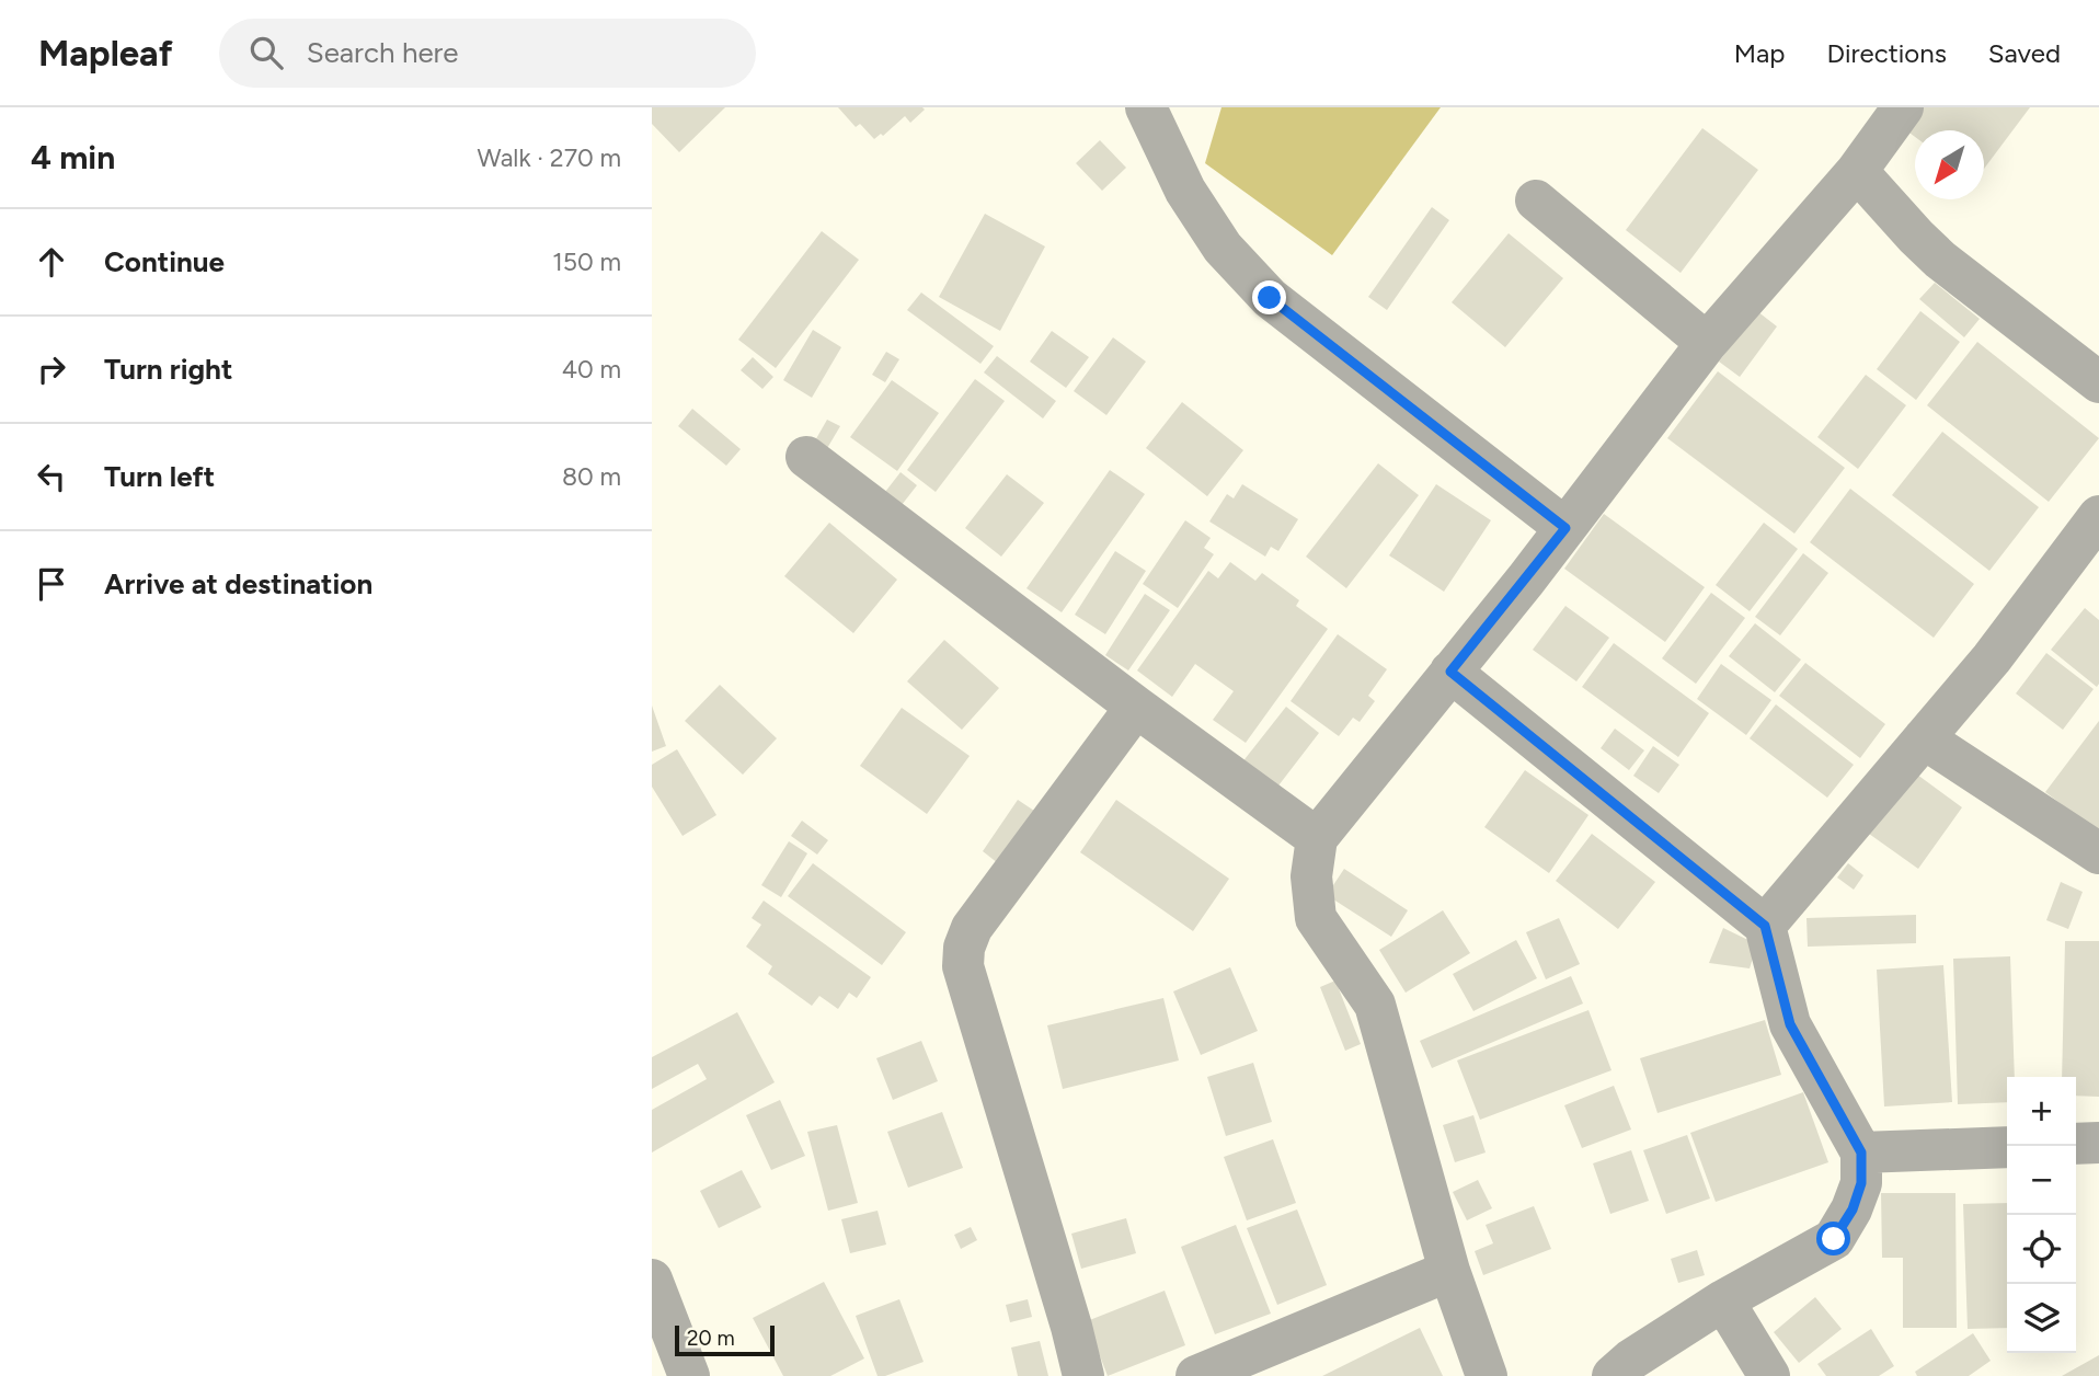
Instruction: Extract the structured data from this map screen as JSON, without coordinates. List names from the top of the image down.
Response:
{
  "scale_bar": "20 m",
  "north": "bottom left",
  "page": {
    "header": "Mapleaf",
    "search": "Search here",
    "nav": ["Map", "Directions", "Saved"],
    "heading": ["4 min", "Walk · 270 m"],
    "list": [
      ["Continue", "150 m"],
      ["Turn right", "40 m"],
      ["Turn left", "80 m"],
      "Arrive at destination"
    ],
    "map_buttons": ["+", "−"],
    "scale": "20 m"
  }
}
